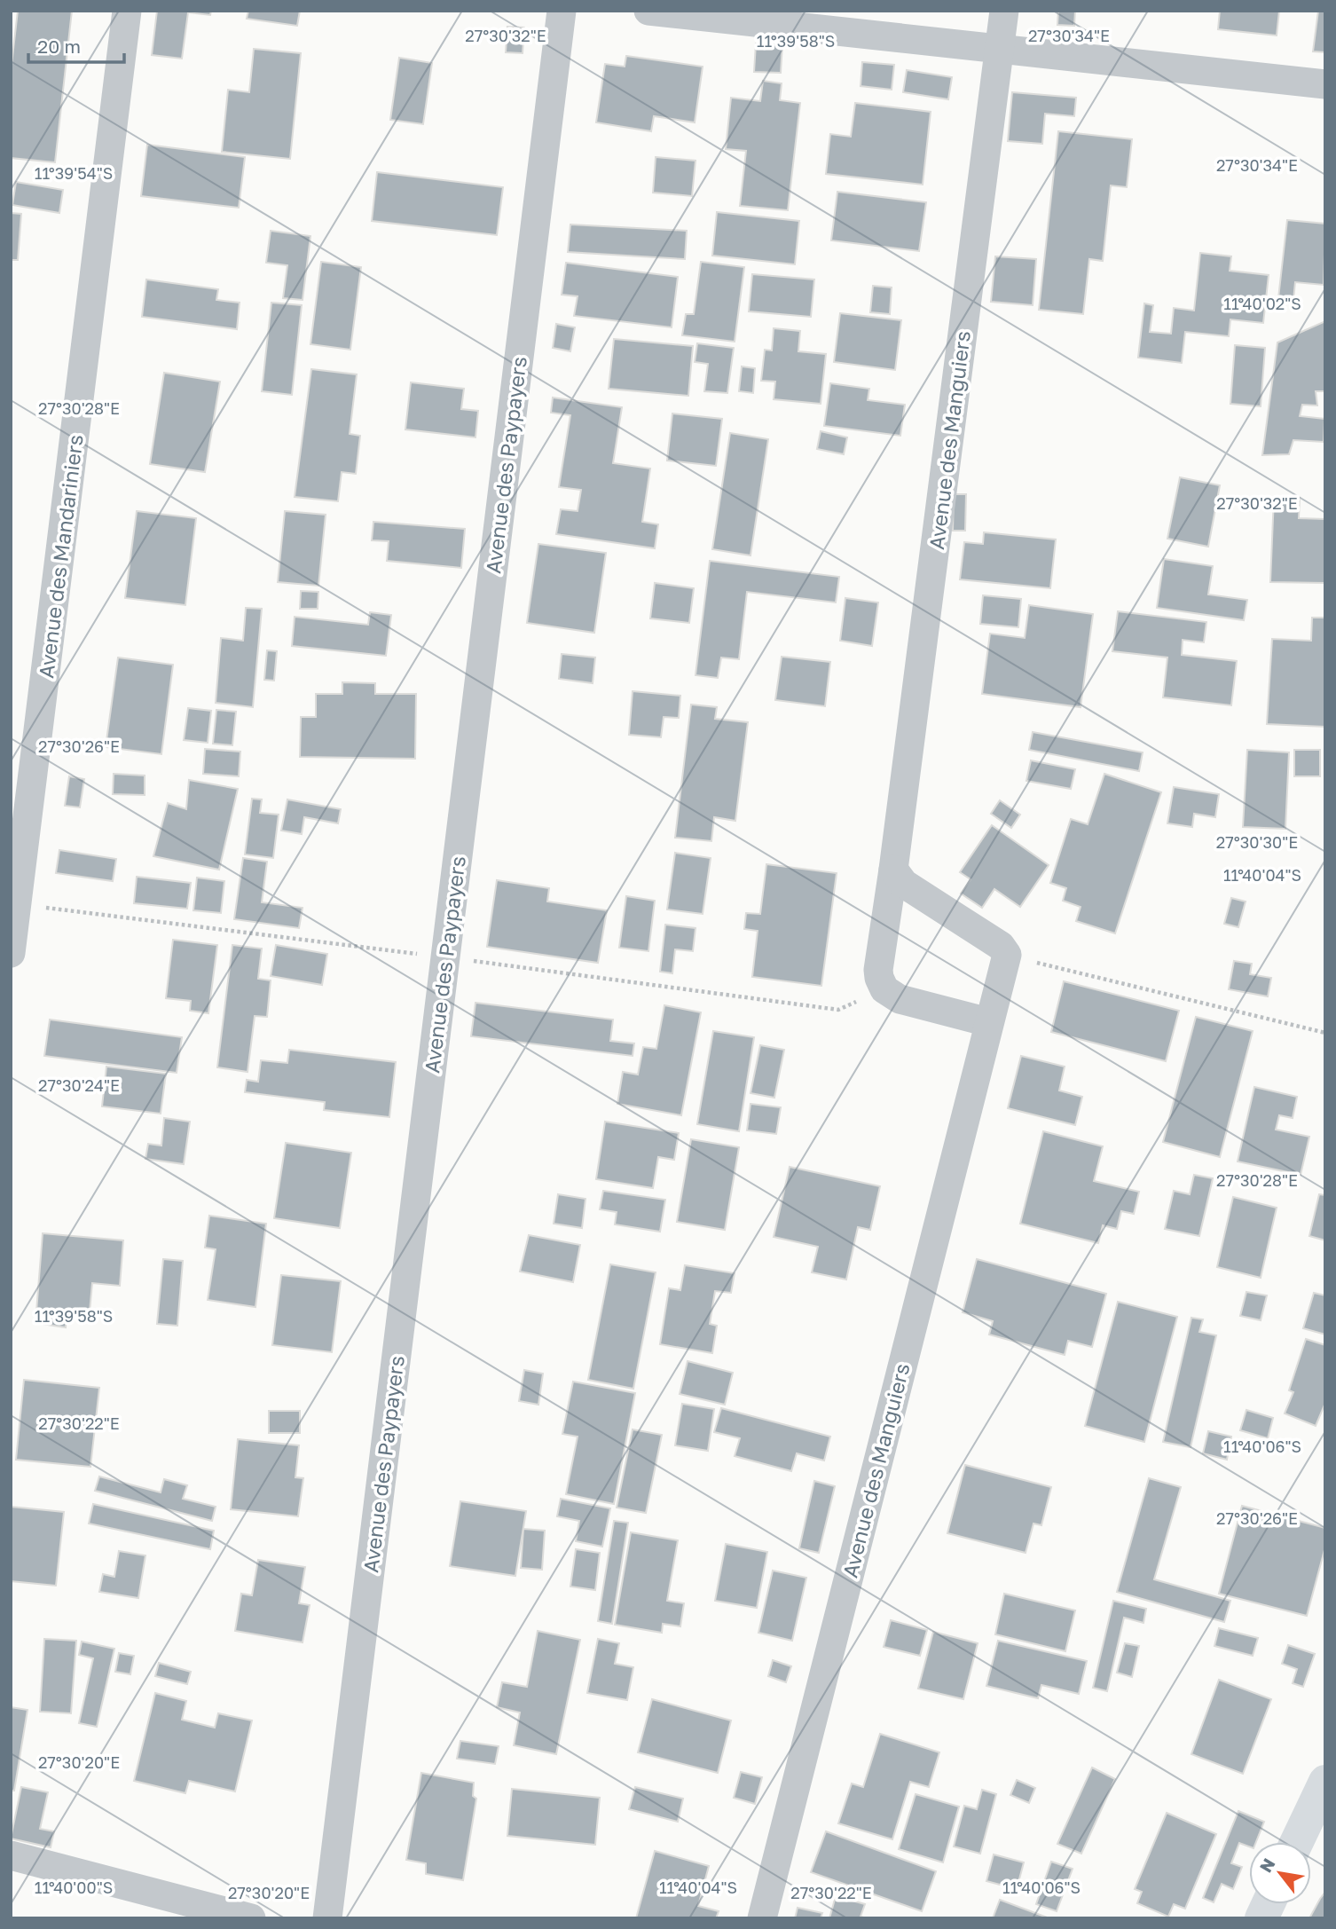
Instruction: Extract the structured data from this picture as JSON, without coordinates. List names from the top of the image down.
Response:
{
  "streets": {
    "street": ["Avenue des Manguiers", "Avenue des Paypayers", "Avenue des Mandariniers"]
  },
  "scale_bar": "20 m",
  "north": "top left",
  "coordinates": [
    "27°30'32\"E",
    "27°30'34\"E",
    "11°39'58\"S",
    "11°39'54\"S",
    "11°40'02\"S",
    "27°30'28\"E",
    "27°30'26\"E",
    "27°30'30\"E",
    "11°40'04\"S",
    "27°30'24\"E",
    "27°30'22\"E",
    "11°40'06\"S",
    "27°30'20\"E",
    "11°40'00\"S"
  ]
}
